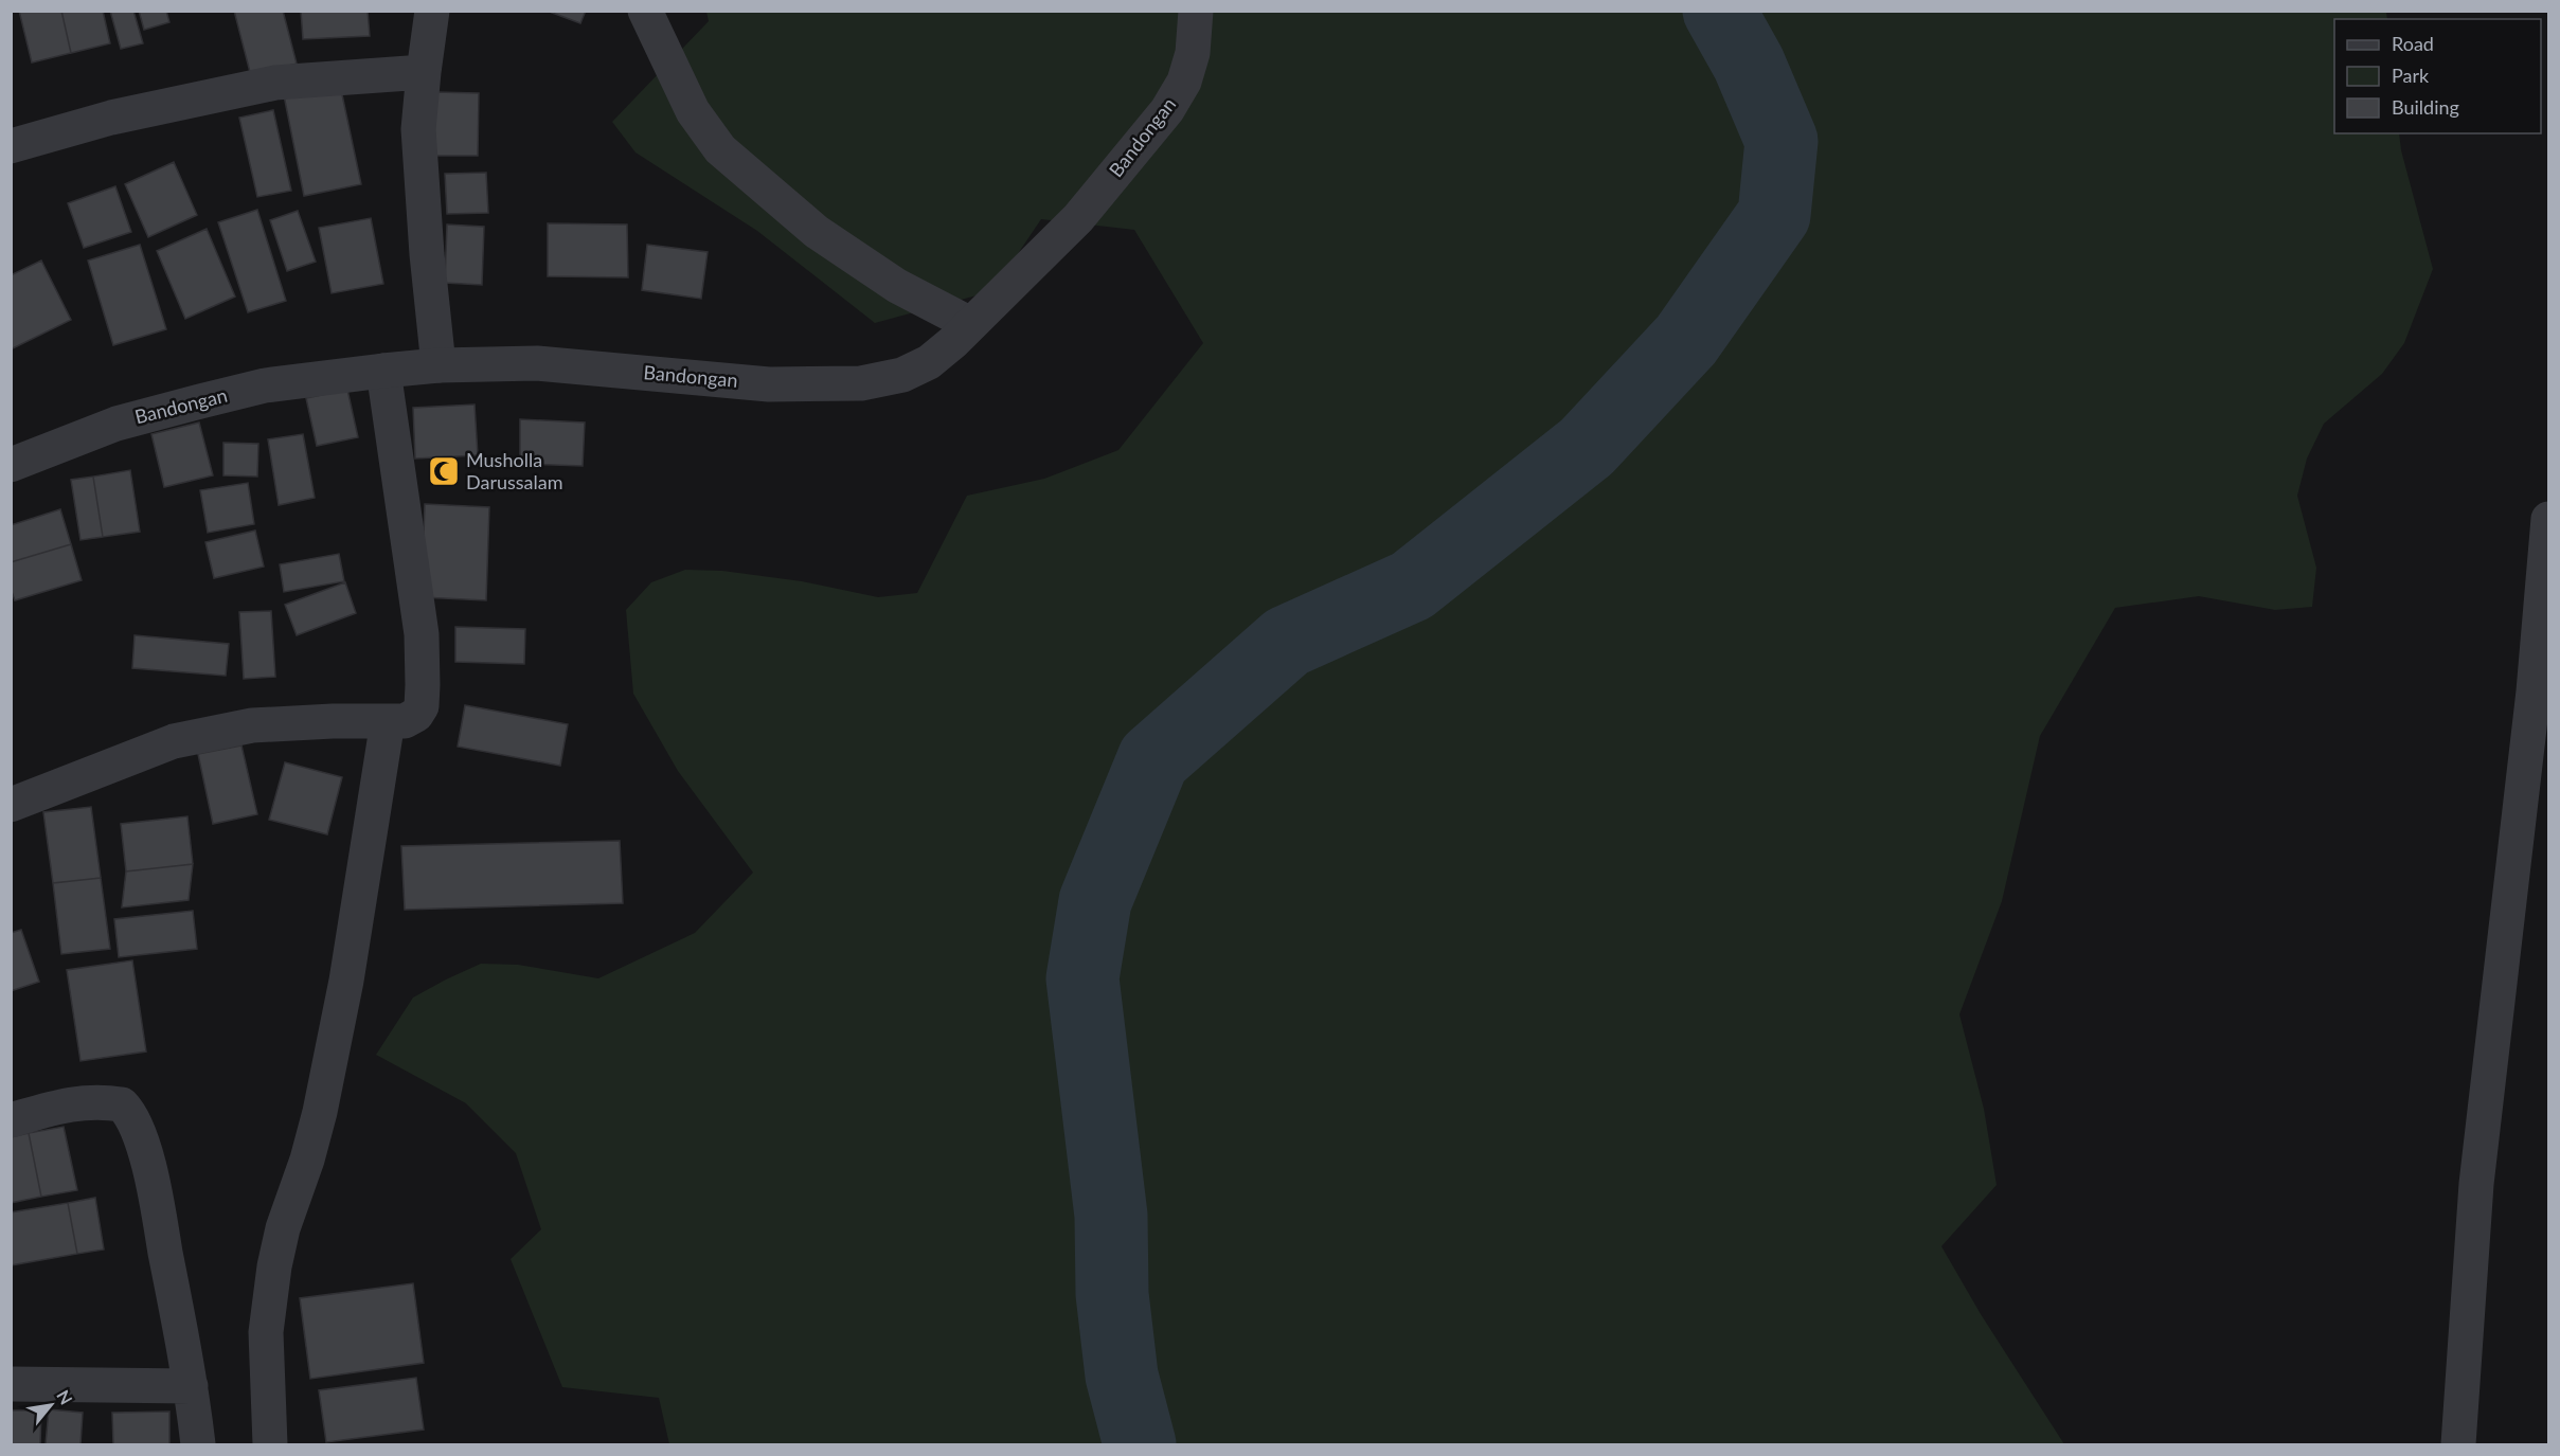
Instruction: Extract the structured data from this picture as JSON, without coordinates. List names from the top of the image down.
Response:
{
  "streets": {
    "street": ["Bandongan"]
  },
  "places": {
    "mosque": ["Musholla Darussalam"]
  },
  "legend": ["Road", "Park", "Building"],
  "north": "top right"
}
